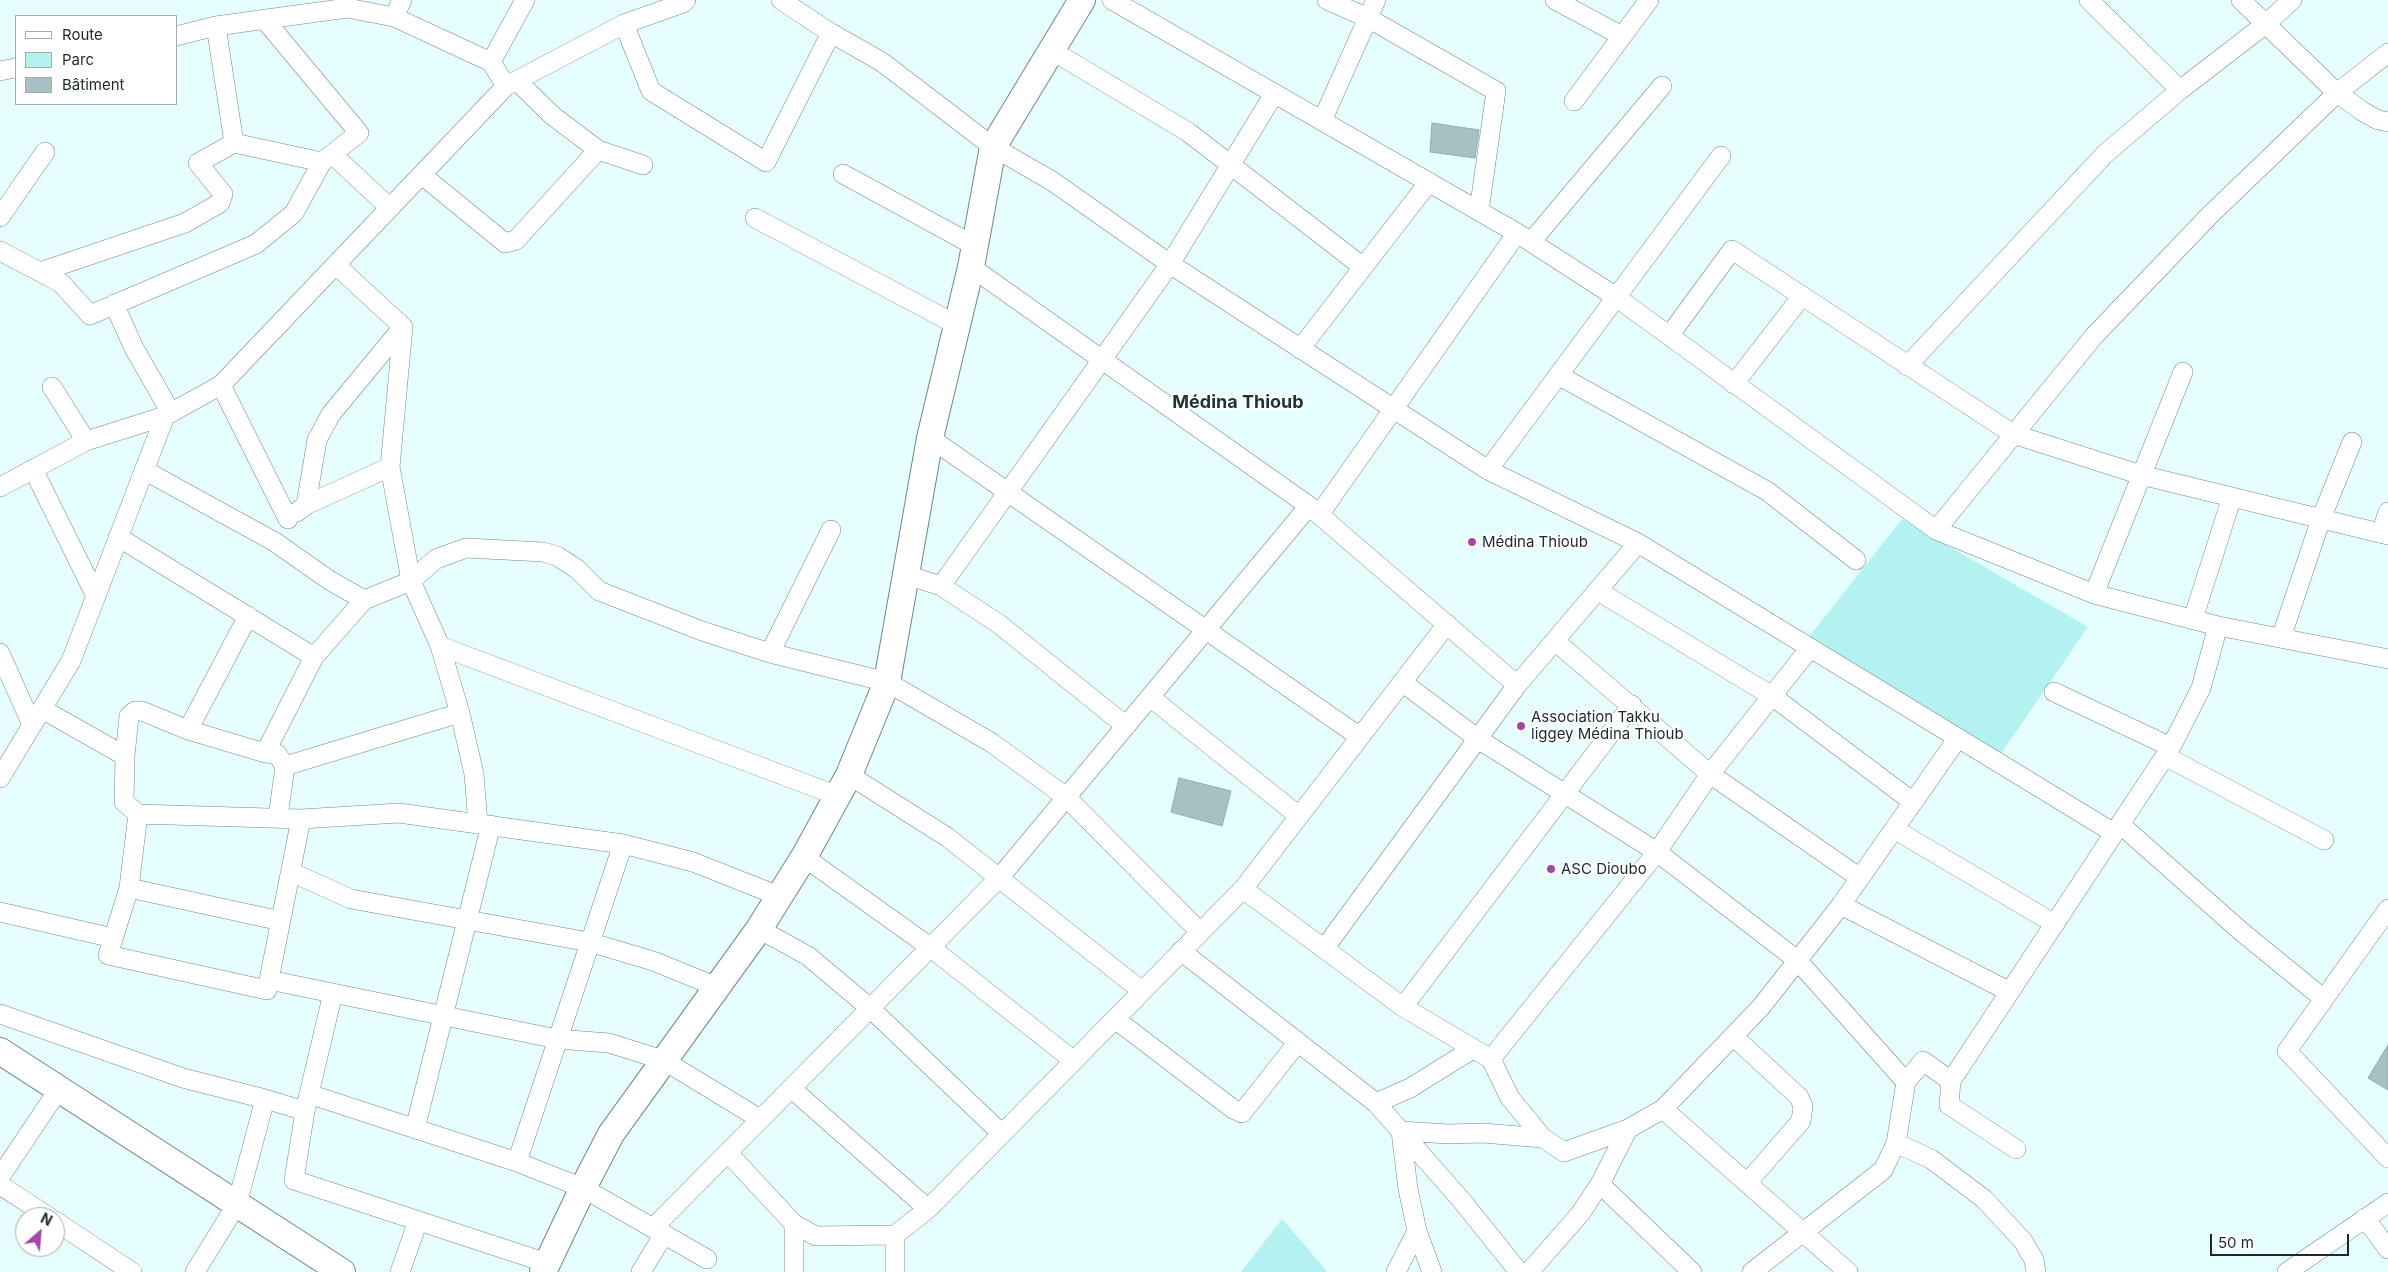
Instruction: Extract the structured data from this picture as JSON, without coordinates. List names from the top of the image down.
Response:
{
  "districts": ["Médina Thioub"],
  "places": ["Médina Thioub", "Association Takku liggey Médina Thioub", "ASC Dioubo"],
  "legend": ["Route", "Parc", "Bâtiment"],
  "scale_bar": "50 m",
  "north": "top right"
}
